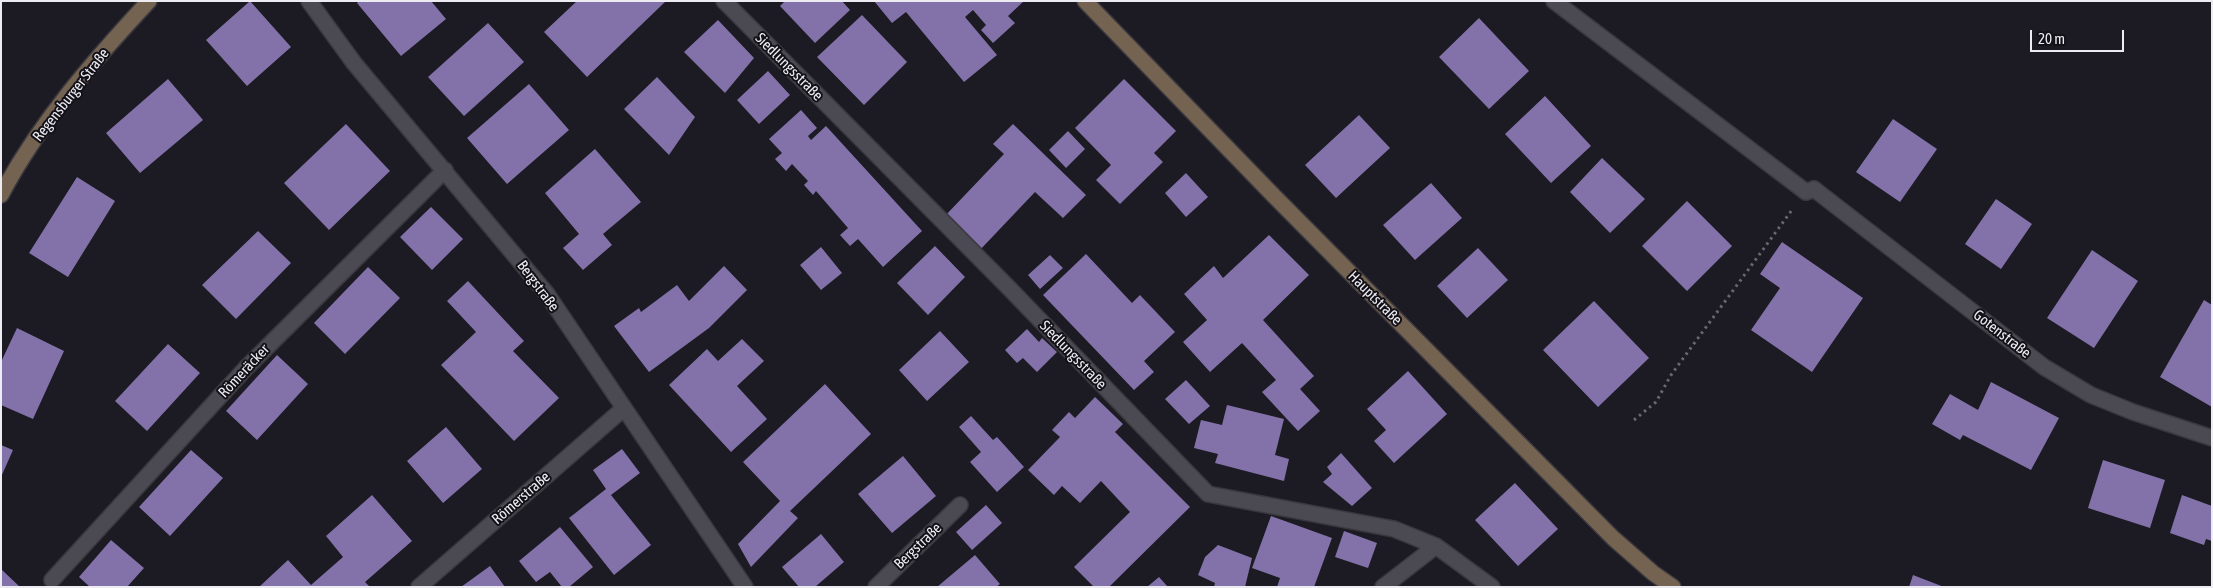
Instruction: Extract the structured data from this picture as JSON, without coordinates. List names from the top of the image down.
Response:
{
  "streets": {
    "street": [
      "Siedlungsstraße",
      "Regensburger Straße",
      "Bergstraße",
      "Hauptstraße",
      "Gotenstraße",
      "Römeräcker",
      "Römerstraße"
    ]
  },
  "crossings": [
    ["Bergstraße", "Römeräcker"],
    ["Bergstraße", "Römerstraße"]
  ],
  "scale_bar": "20 m"
}
